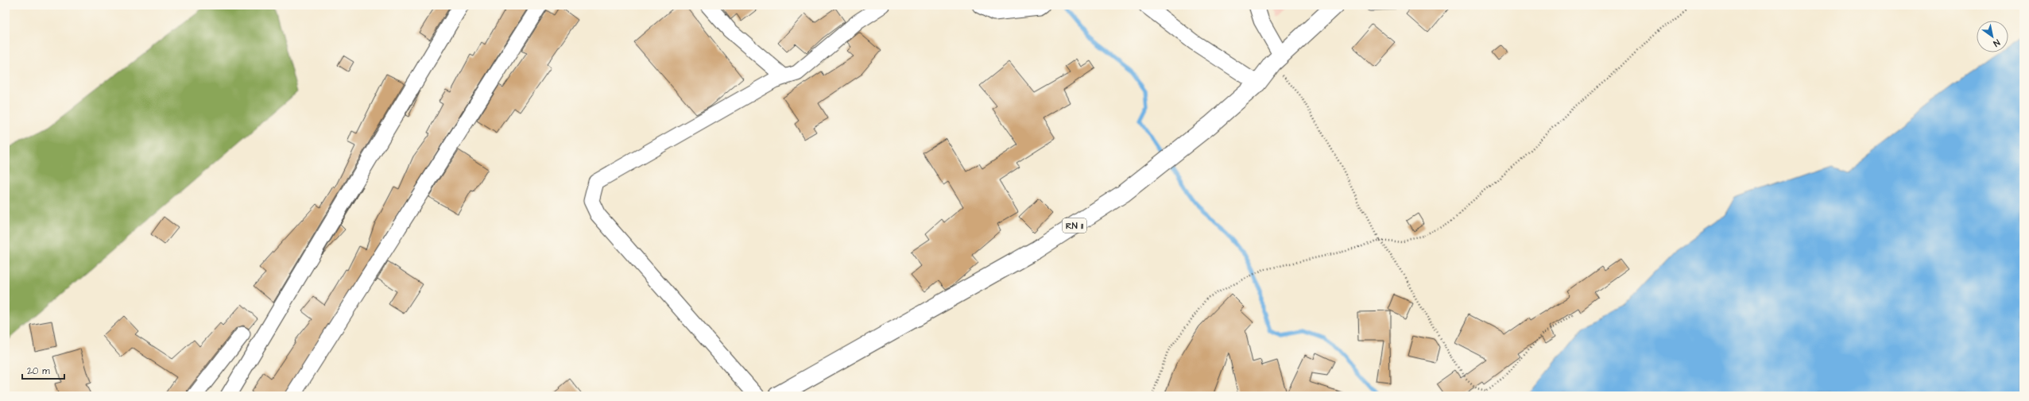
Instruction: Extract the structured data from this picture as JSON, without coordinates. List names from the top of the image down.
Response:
{
  "streets": {
    "main road": ["RN 11"]
  },
  "scale_bar": "20 m",
  "north": "bottom right"
}
